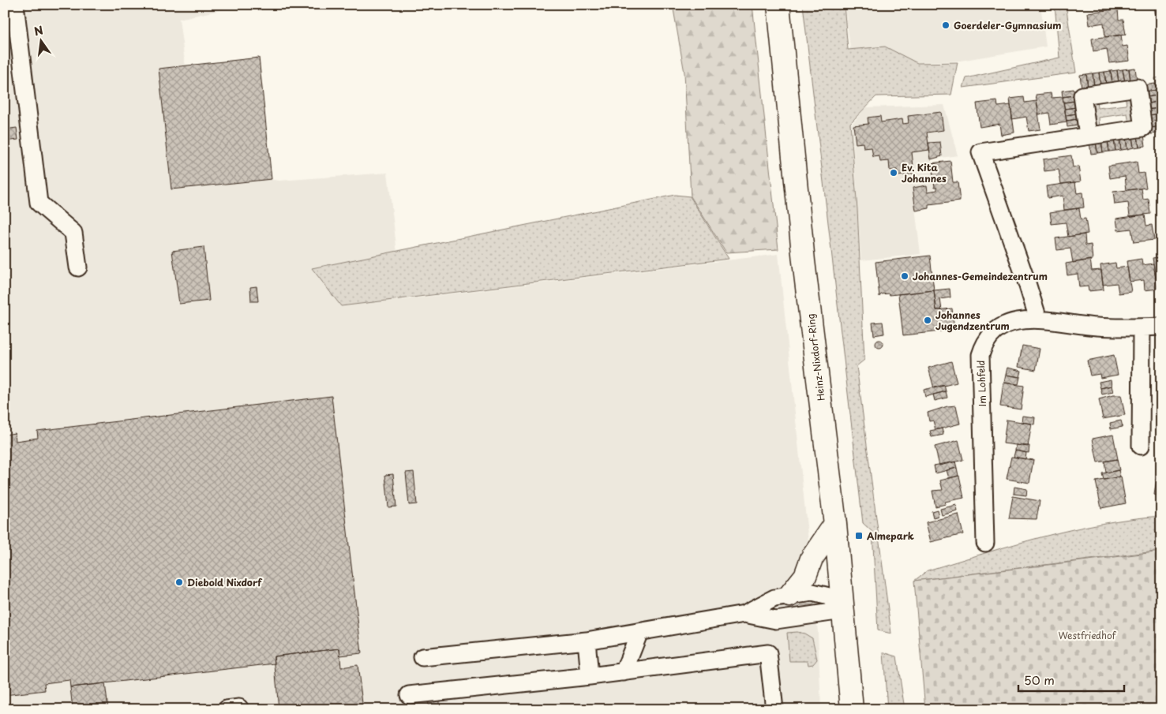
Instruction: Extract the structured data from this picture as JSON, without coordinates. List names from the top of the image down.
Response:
{
  "streets": {
    "main road": ["Heinz-Nixdorf-Ring"],
    "street": ["Im Lohfeld"]
  },
  "parks": ["Westfriedhof"],
  "places": {
    "other": [
      "Goerdeler-Gymnasium",
      "Ev. Kita Johannes",
      "Johannes-Gemeindezentrum",
      "Johannes Jugendzentrum",
      "Diebold Nixdorf"
    ],
    "transit": ["Almepark"]
  },
  "scale_bar": "50 m",
  "north": "top"
}
